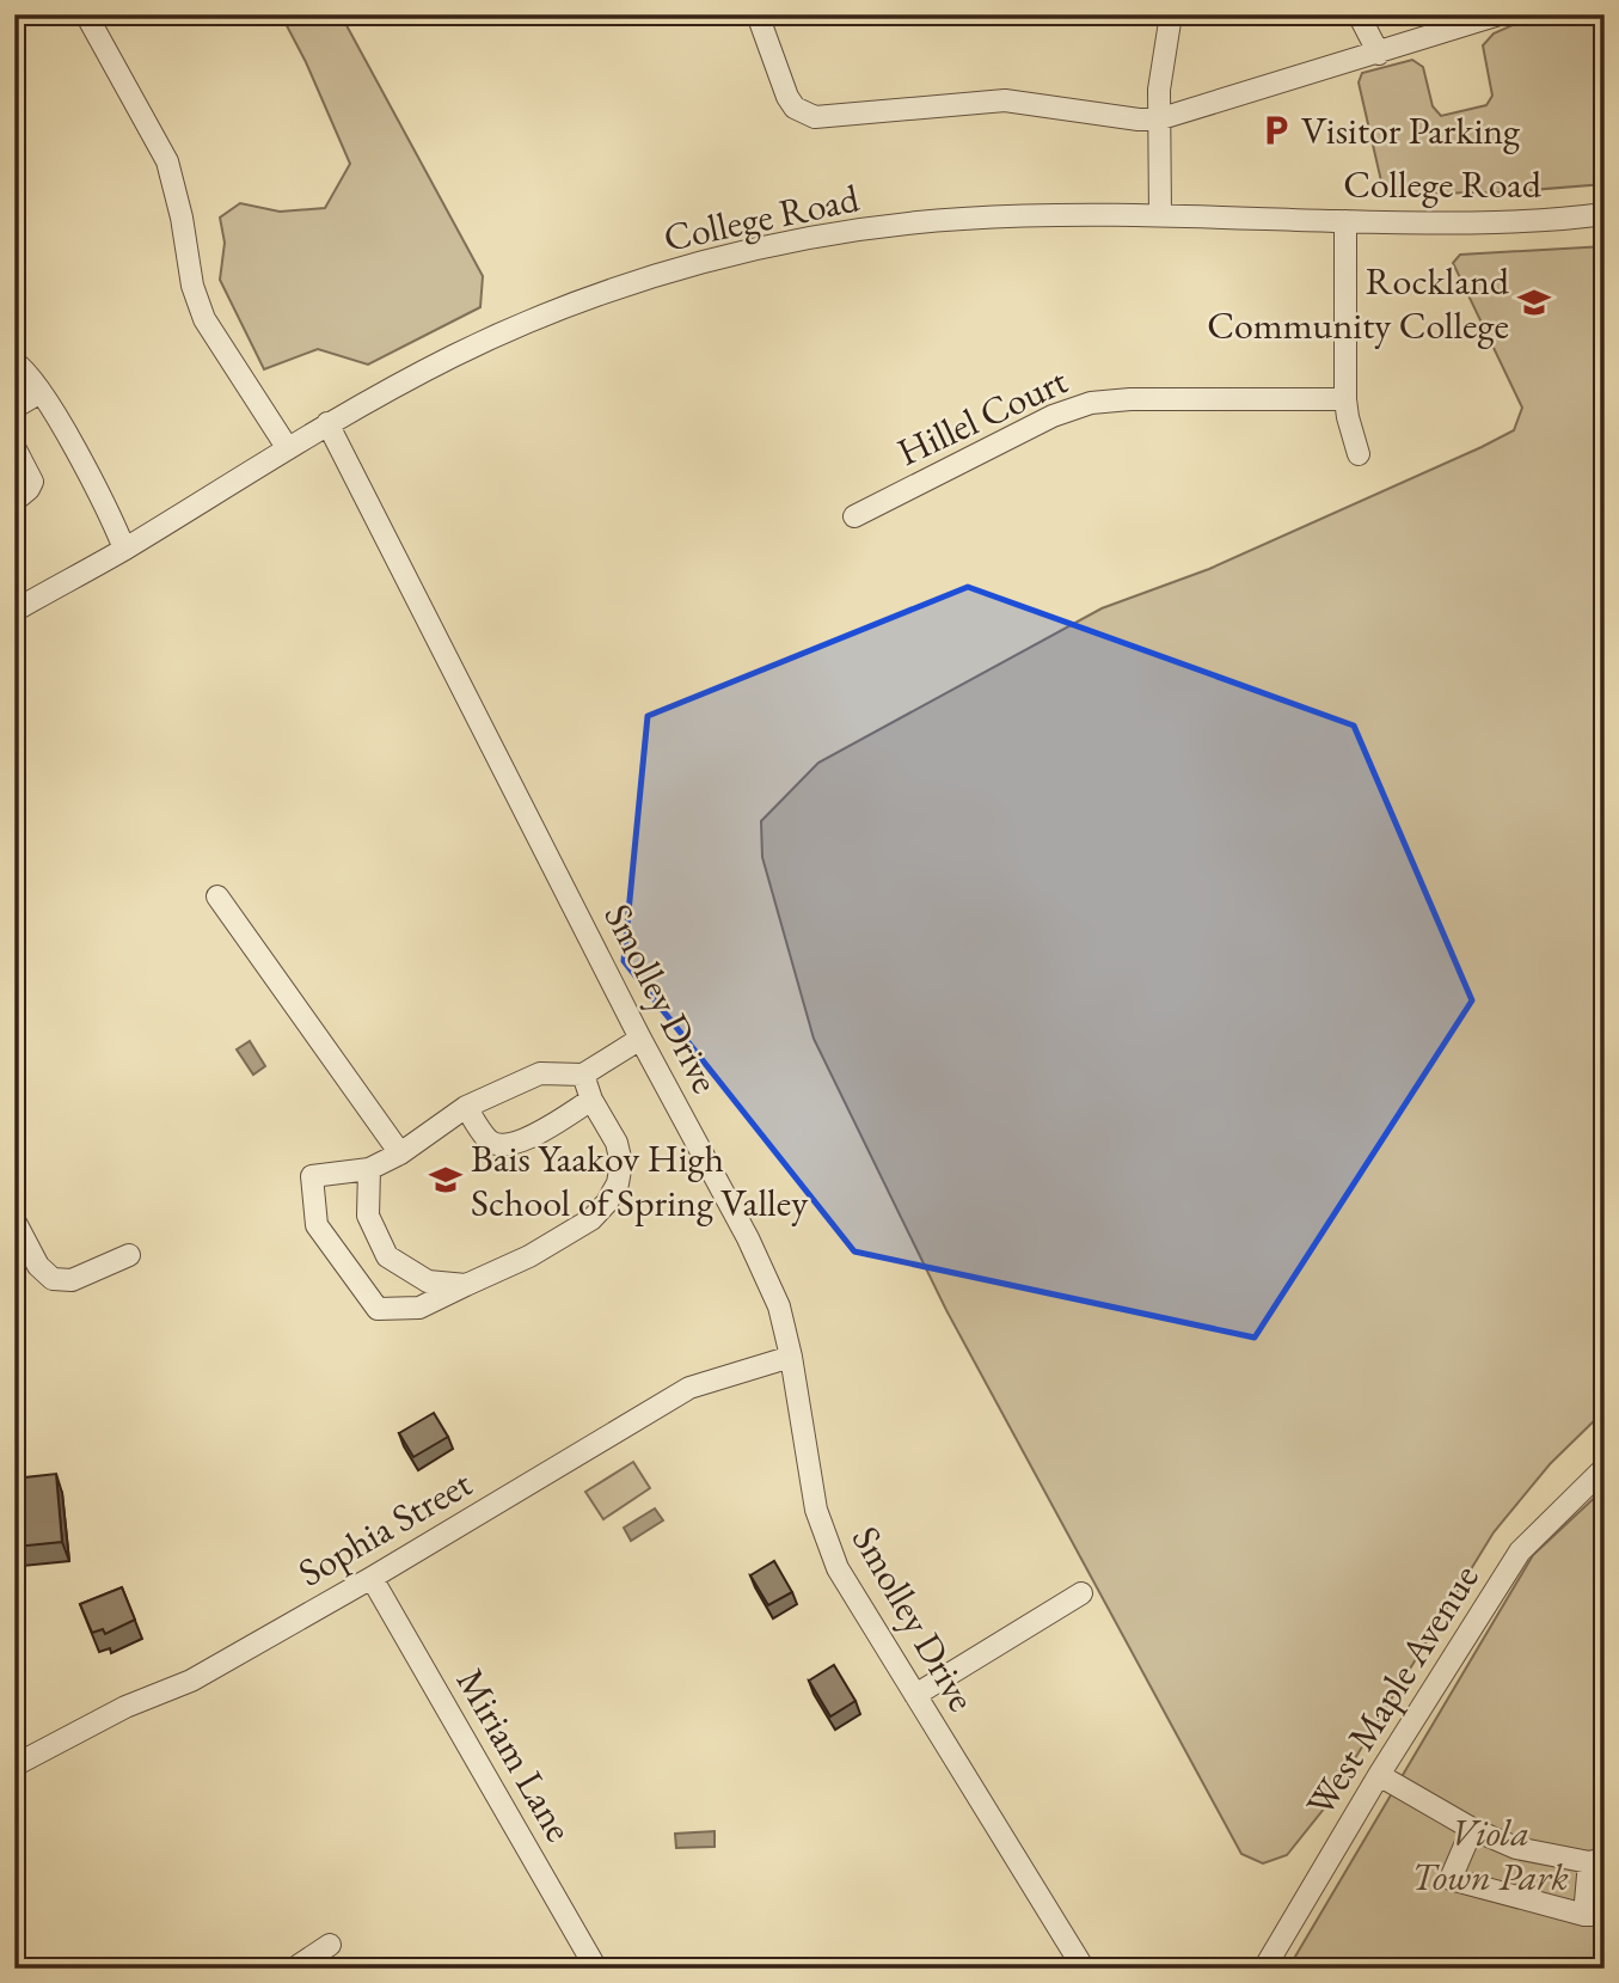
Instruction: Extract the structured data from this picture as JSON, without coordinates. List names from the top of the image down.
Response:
{
  "streets": {
    "street": [
      "College Road",
      "Hillel Court",
      "Smolley Drive",
      "Sophia Street",
      "West Maple Avenue",
      "Miriam Lane"
    ]
  },
  "crossings": [
    ["College Road", "Smolley Drive"],
    ["Smolley Drive", "Sophia Street"],
    ["Sophia Street", "Miriam Lane"]
  ],
  "parks": ["Viola Town Park"],
  "places": {
    "parking": ["Visitor Parking"],
    "school or university": ["Rockland Community College", "Bais Yaakov High School of Spring Valley"]
  }
}
